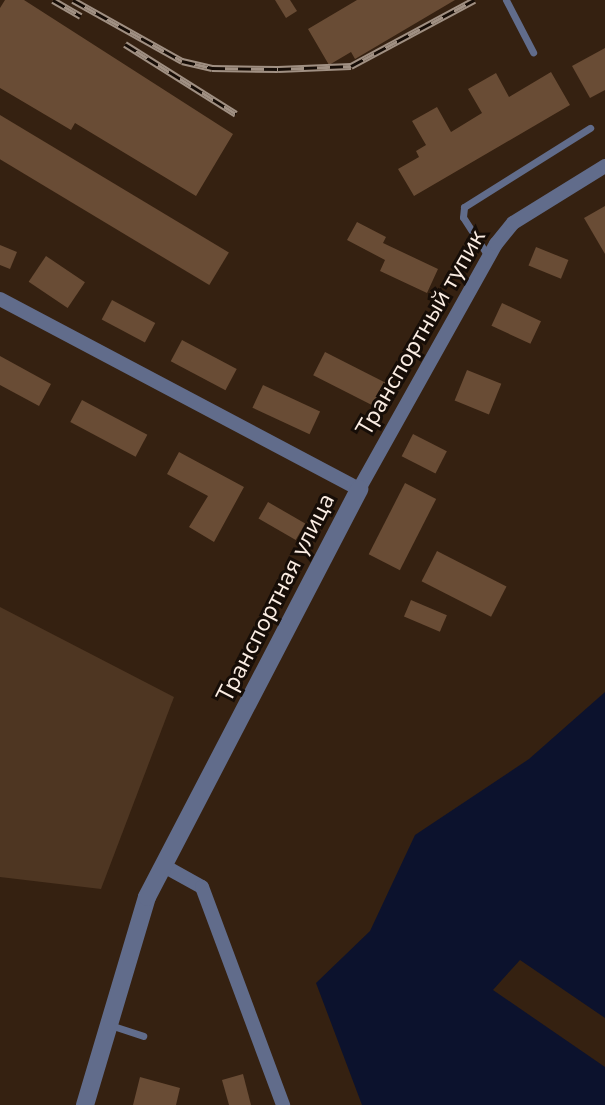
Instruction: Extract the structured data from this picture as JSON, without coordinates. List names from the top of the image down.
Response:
{
  "streets": {
    "street": ["Транспортный тупик", "Транспортная улица"]
  },
  "crossings": [
    ["Транспортный тупик", "Транспортная улица"]
  ]
}
